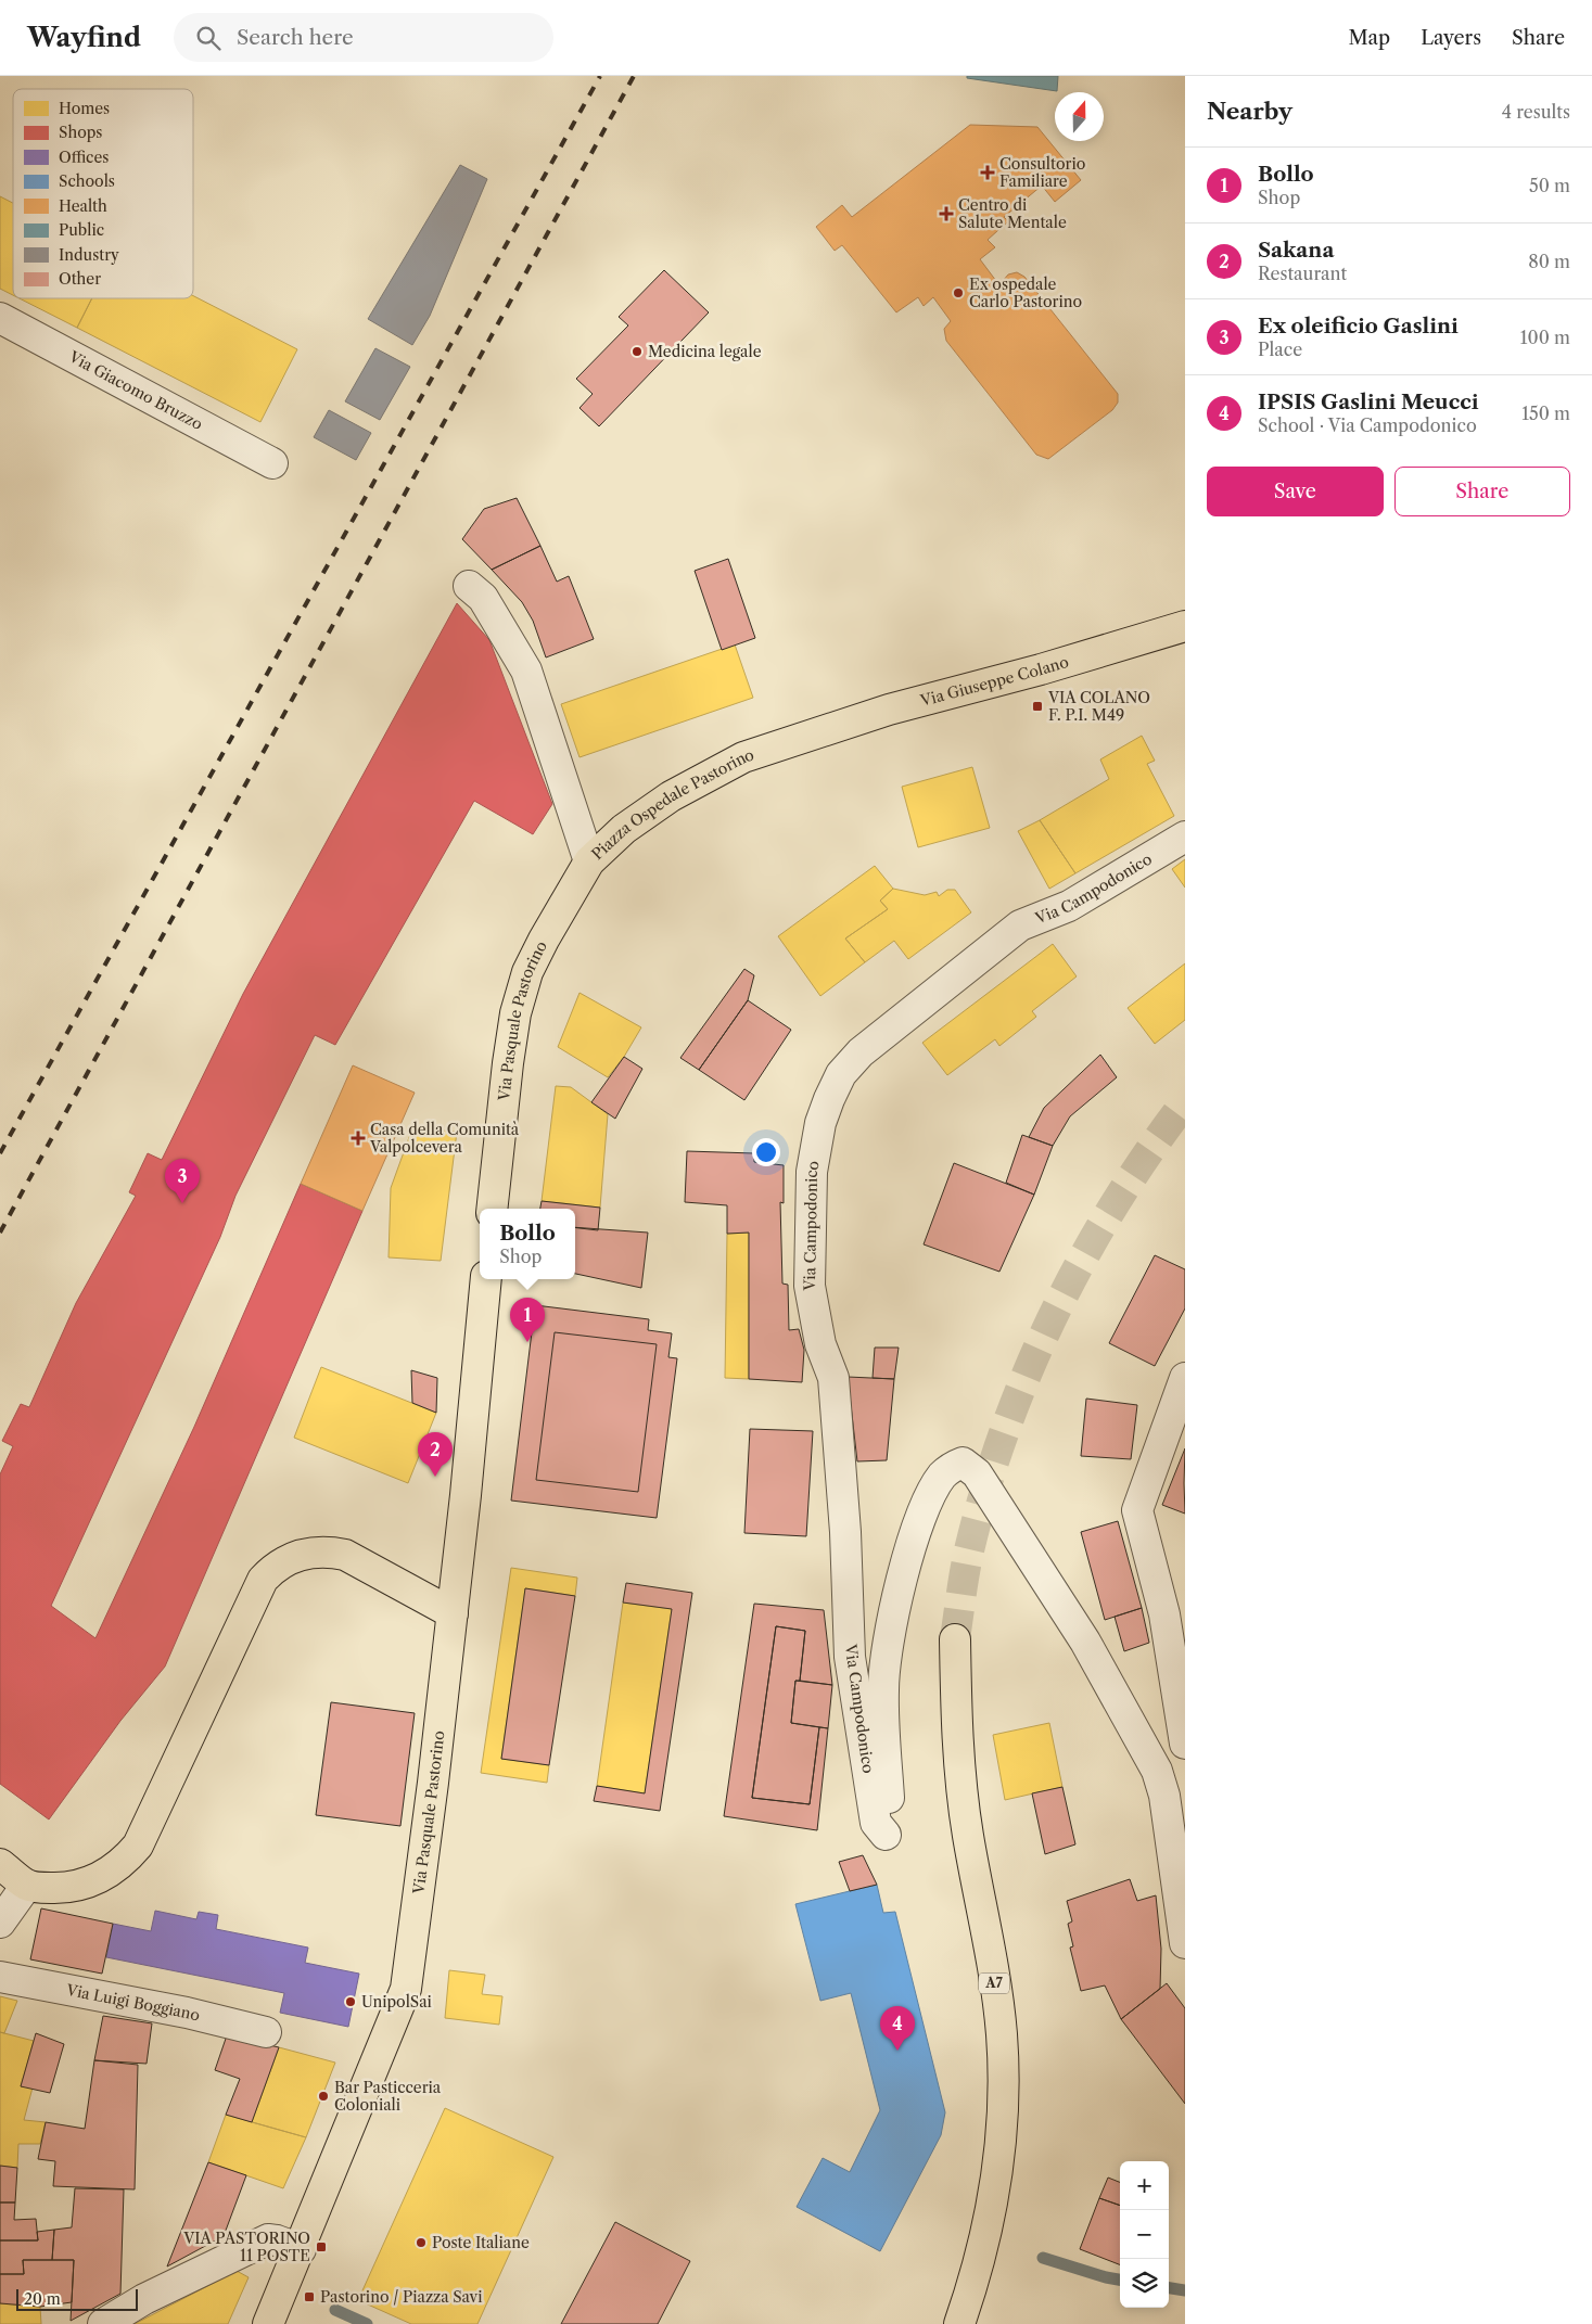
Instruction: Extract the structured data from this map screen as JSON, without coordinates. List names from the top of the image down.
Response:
{
  "streets": {
    "main road": [
      "Via Giuseppe Colano",
      "Piazza Ospedale Pastorino",
      "Via Pasquale Pastorino",
      "A7"
    ],
    "street": ["Via Giacomo Bruzzo", "Via Campodonico", "Via Luigi Boggiano"]
  },
  "crossings": [
    ["Via Giuseppe Colano", "Piazza Ospedale Pastorino"],
    ["Piazza Ospedale Pastorino", "Via Pasquale Pastorino"]
  ],
  "places": {
    "health": ["Consultorio Familiare", "Centro di Salute Mentale", "Casa della Comunità Valpolcevera"],
    "other": [
      "Ex ospedale Carlo Pastorino",
      "Medicina legale",
      "UnipolSai",
      "Bar Pasticceria Coloniali",
      "Poste Italiane"
    ],
    "transit": ["VIA COLANO F. P.I. M49", "VIA PASTORINO 11 POSTE", "Pastorino / Piazza Savi"]
  },
  "legend": [
    "Homes",
    "Shops",
    "Offices",
    "Schools",
    "Health",
    "Public",
    "Industry",
    "Other"
  ],
  "scale_bar": "20 m",
  "north": "top",
  "page": {
    "header": "Wayfind",
    "search": "Search here",
    "nav": ["Map", "Layers", "Share"],
    "heading": ["Nearby", "4 results"],
    "list": [
      {
        "mark": "1",
        "name": "Bollo",
        "note": "Shop",
        "value": "50 m"
      },
      {
        "mark": "2",
        "name": "Sakana",
        "note": "Restaurant",
        "value": "80 m"
      },
      {
        "mark": "3",
        "name": "Ex oleificio Gaslini",
        "note": "Place",
        "value": "100 m"
      },
      {
        "mark": "4",
        "name": "IPSIS Gaslini Meucci",
        "note": "School · Via Campodonico",
        "value": "150 m"
      }
    ],
    "buttons": ["Save", "Share"],
    "pins": [
      "3",
      "1",
      "2",
      "4"
    ],
    "popup": ["Bollo", "Shop"],
    "map_buttons": ["+", "−"],
    "scale": "20 m"
  }
}
